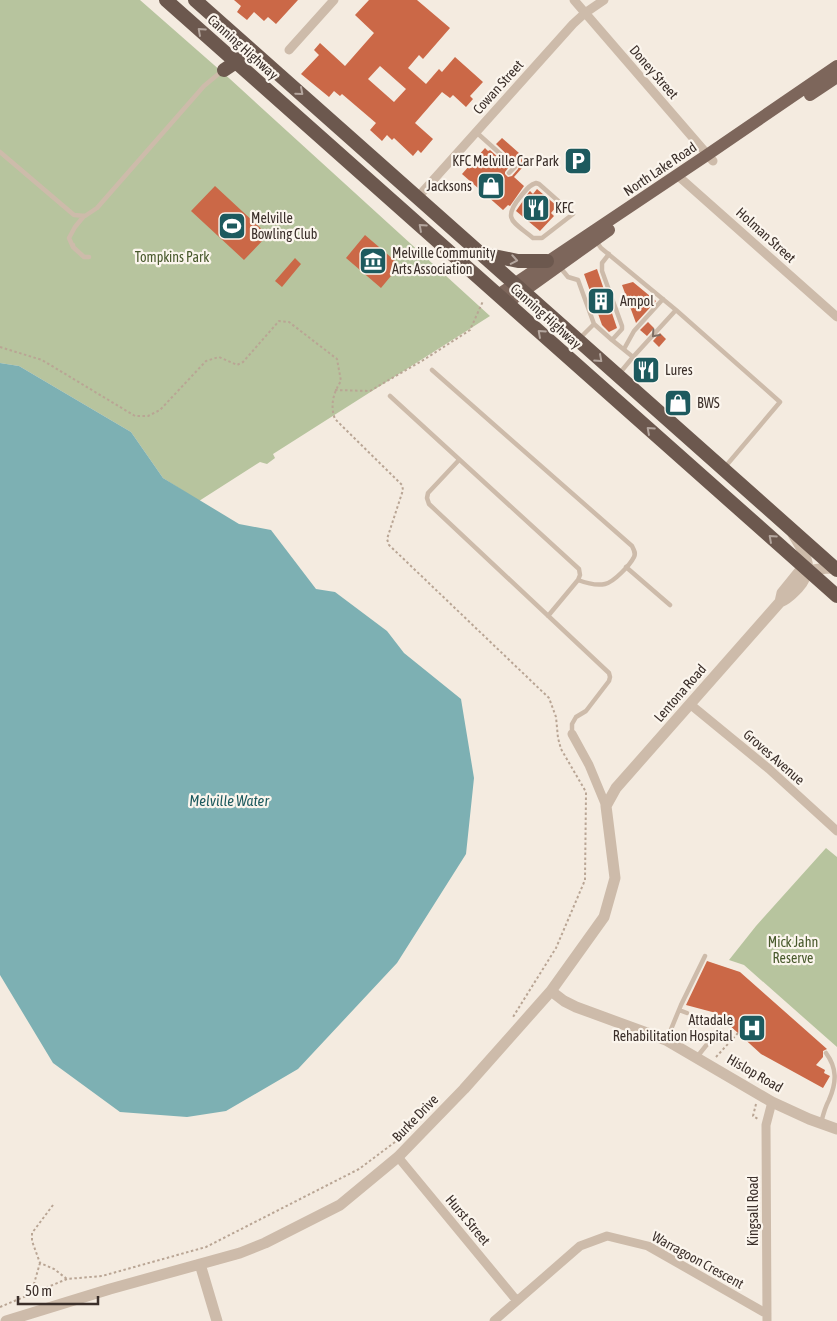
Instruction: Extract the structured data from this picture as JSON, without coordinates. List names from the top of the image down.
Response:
{
  "streets": {
    "highway": ["Canning Highway"],
    "main road": ["North Lake Road"],
    "street": [
      "Doney Street",
      "Cowan Street",
      "Holman Street",
      "Lentona Road",
      "Groves Avenue",
      "Hislop Road",
      "Burke Drive",
      "Kingsall Road",
      "Hurst Street",
      "Warragoon Crescent"
    ]
  },
  "crossings": [
    ["Canning Highway", "Cowan Street"],
    ["Canning Highway", "North Lake Road"],
    ["Canning Highway", "Lentona Road"],
    ["Doney Street", "Cowan Street"],
    ["Doney Street", "North Lake Road"],
    ["North Lake Road", "Holman Street"],
    ["Lentona Road", "Groves Avenue"],
    ["Lentona Road", "Burke Drive"],
    ["Hislop Road", "Burke Drive"],
    ["Hislop Road", "Kingsall Road"],
    ["Burke Drive", "Hurst Street"],
    ["Kingsall Road", "Warragoon Crescent"],
    ["Hurst Street", "Warragoon Crescent"]
  ],
  "water": ["Melville Water"],
  "parks": ["Tompkins Park", "Mick Jahn Reserve"],
  "places": {
    "parking": ["KFC Melville Car Park"],
    "shop": ["Jacksons", "BWS"],
    "restaurant": ["KFC", "Lures"],
    "sports": ["Melville Bowling Club"],
    "museum": ["Melville Community Arts Association"],
    "building": ["Ampol"],
    "hospital": ["Attadale Rehabilitation Hospital"]
  },
  "scale_bar": "50 m"
}
